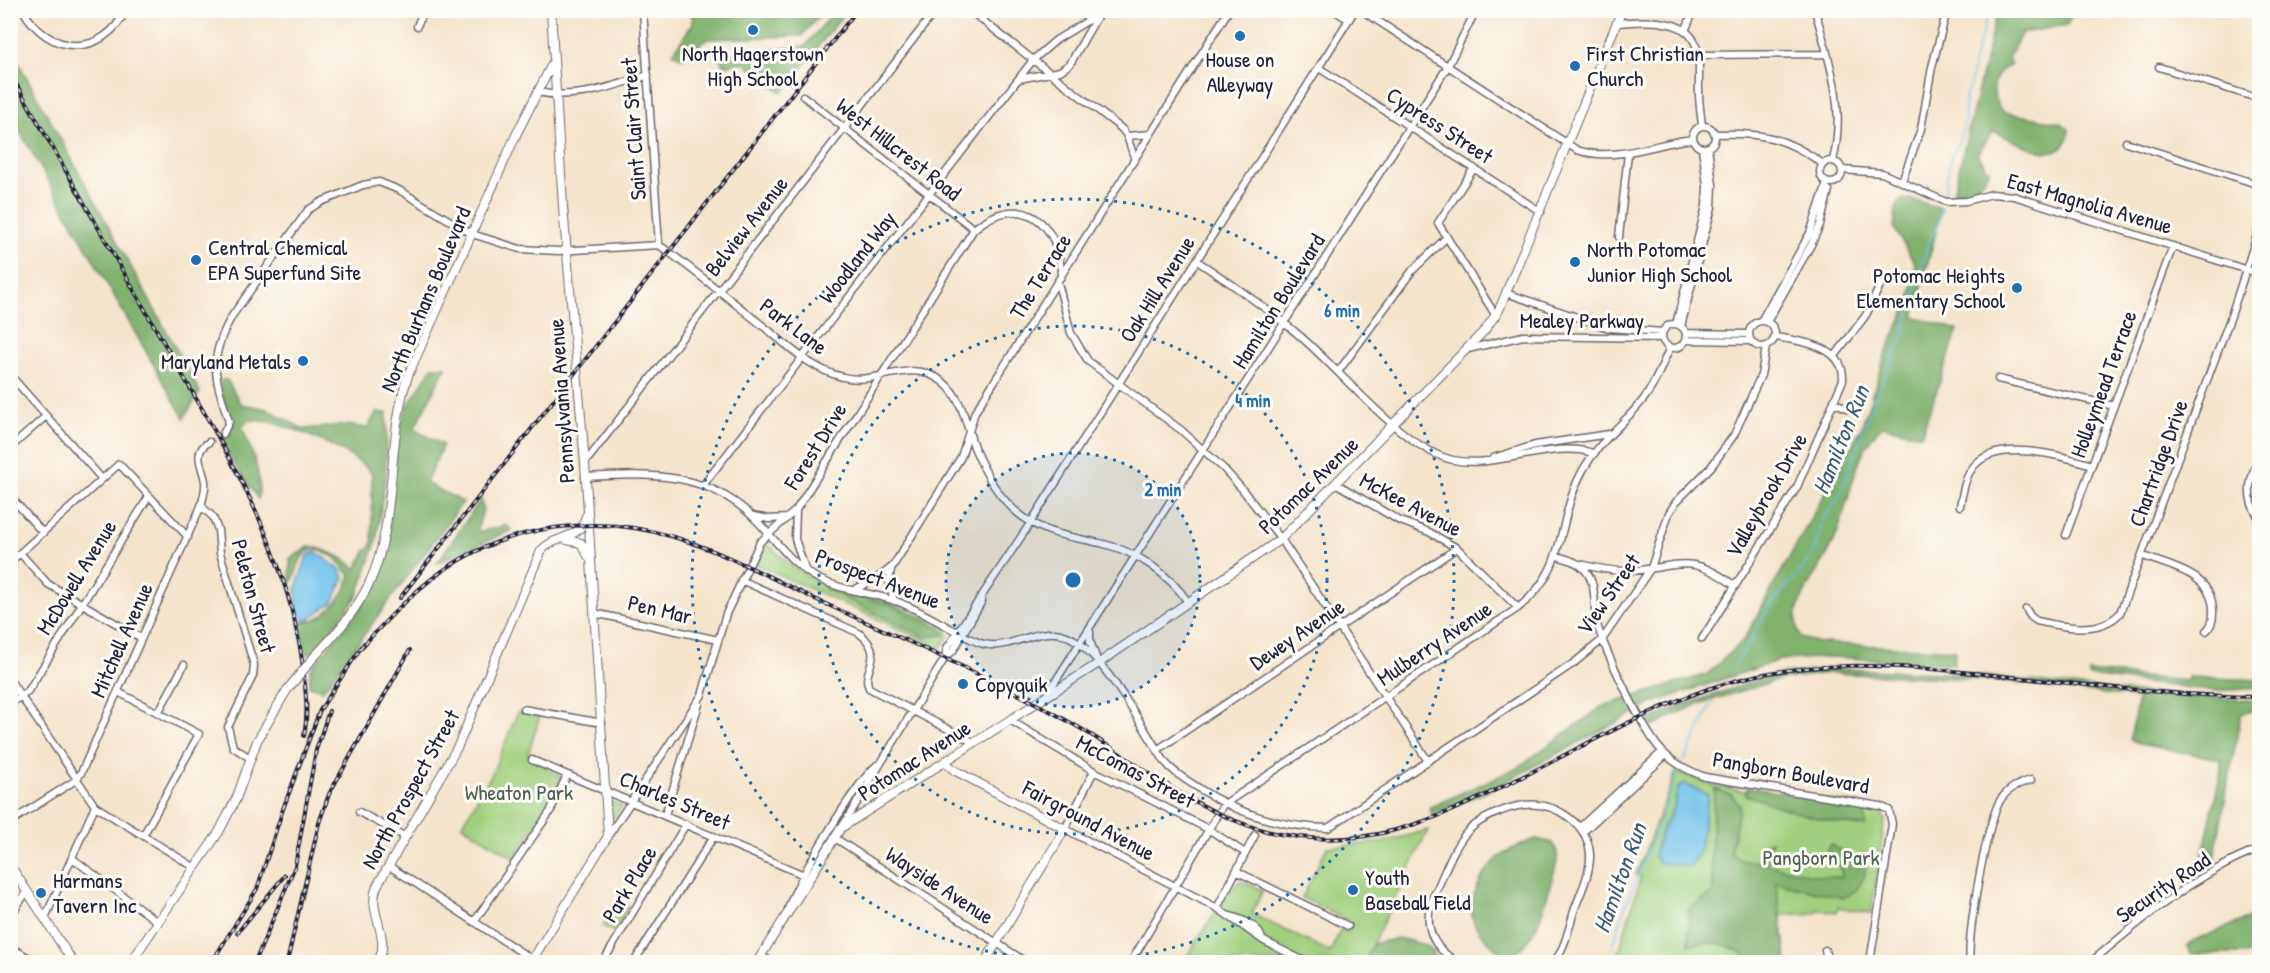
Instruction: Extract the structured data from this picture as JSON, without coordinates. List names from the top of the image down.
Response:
{
  "streets": {
    "main road": [
      "Oak Hill Avenue",
      "North Burhans Boulevard",
      "Pennsylvania Avenue",
      "Potomac Avenue",
      "North Prospect Street",
      "Fairground Avenue"
    ],
    "street": [
      "Cypress Street",
      "Saint Clair Street",
      "West Hillcrest Road",
      "East Magnolia Avenue",
      "Belview Avenue",
      "Woodland Way",
      "The Terrace",
      "Hamilton Boulevard",
      "Mealey Parkway",
      "Park Lane",
      "Holleymead Terrace",
      "Forest Drive",
      "Chartridge Drive",
      "Valleybrook Drive",
      "McKee Avenue",
      "McDowell Avenue",
      "Prospect Avenue",
      "View Street",
      "Peleton Street",
      "Pen Mar",
      "Dewey Avenue",
      "Mitchell Avenue",
      "Mulberry Avenue",
      "McComas Street",
      "Pangborn Boulevard",
      "Charles Street",
      "Park Place",
      "Wayside Avenue",
      "Security Road"
    ]
  },
  "crossings": [
    ["Cypress Street", "Oak Hill Avenue"],
    ["Cypress Street", "Hamilton Boulevard"],
    ["Cypress Street", "Potomac Avenue"],
    ["Saint Clair Street", "Park Lane"],
    ["West Hillcrest Road", "Belview Avenue"],
    ["West Hillcrest Road", "Woodland Way"],
    ["West Hillcrest Road", "Forest Drive"],
    ["East Magnolia Avenue", "Holleymead Terrace"],
    ["East Magnolia Avenue", "Chartridge Drive"],
    ["Belview Avenue", "Park Lane"],
    ["Belview Avenue", "Pennsylvania Avenue"],
    ["Woodland Way", "Park Lane"],
    ["Woodland Way", "Prospect Avenue"],
    ["The Terrace", "Park Lane"],
    ["The Terrace", "Forest Drive"],
    ["The Terrace", "Prospect Avenue"],
    ["Oak Hill Avenue", "Park Lane"],
    ["Oak Hill Avenue", "Potomac Avenue"],
    ["Oak Hill Avenue", "Prospect Avenue"],
    ["Oak Hill Avenue", "Wayside Avenue"],
    ["North Burhans Boulevard", "Pennsylvania Avenue"],
    ["North Burhans Boulevard", "Peleton Street"],
    ["Hamilton Boulevard", "Park Lane"],
    ["Hamilton Boulevard", "Potomac Avenue"],
    ["Hamilton Boulevard", "Prospect Avenue"],
    ["Mealey Parkway", "Potomac Avenue"],
    ["Mealey Parkway", "Mulberry Avenue"],
    ["Park Lane", "Forest Drive"],
    ["Park Lane", "Potomac Avenue"],
    ["Pennsylvania Avenue", "Forest Drive"],
    ["Pennsylvania Avenue", "Prospect Avenue"],
    ["Pennsylvania Avenue", "Pen Mar"],
    ["Pennsylvania Avenue", "Charles Street"],
    ["Forest Drive", "Prospect Avenue"],
    ["Forest Drive", "Pen Mar"],
    ["Forest Drive", "Charles Street"],
    ["Potomac Avenue", "McKee Avenue"],
    ["Potomac Avenue", "Prospect Avenue"],
    ["Potomac Avenue", "McComas Street"],
    ["Potomac Avenue", "Fairground Avenue"],
    ["McKee Avenue", "Dewey Avenue"],
    ["McKee Avenue", "Mulberry Avenue"],
    ["View Street", "Mulberry Avenue"],
    ["View Street", "Pangborn Boulevard"],
    ["Peleton Street", "Mitchell Avenue"],
    ["Charles Street", "Park Place"]
  ],
  "water": ["Hamilton Run"],
  "parks": ["Wheaton Park", "Pangborn Park"],
  "places": [
    "North Hagerstown High School",
    "House on Alleyway",
    "First Christian Church",
    "Central Chemical EPA Superfund Site",
    "North Potomac Junior High School",
    "Potomac Heights Elementary School",
    "Maryland Metals",
    "Copyquik",
    "Youth Baseball Field",
    "Harmans Tavern Inc"
  ],
  "rings": ["6 min", "4 min", "2 min"]
}
